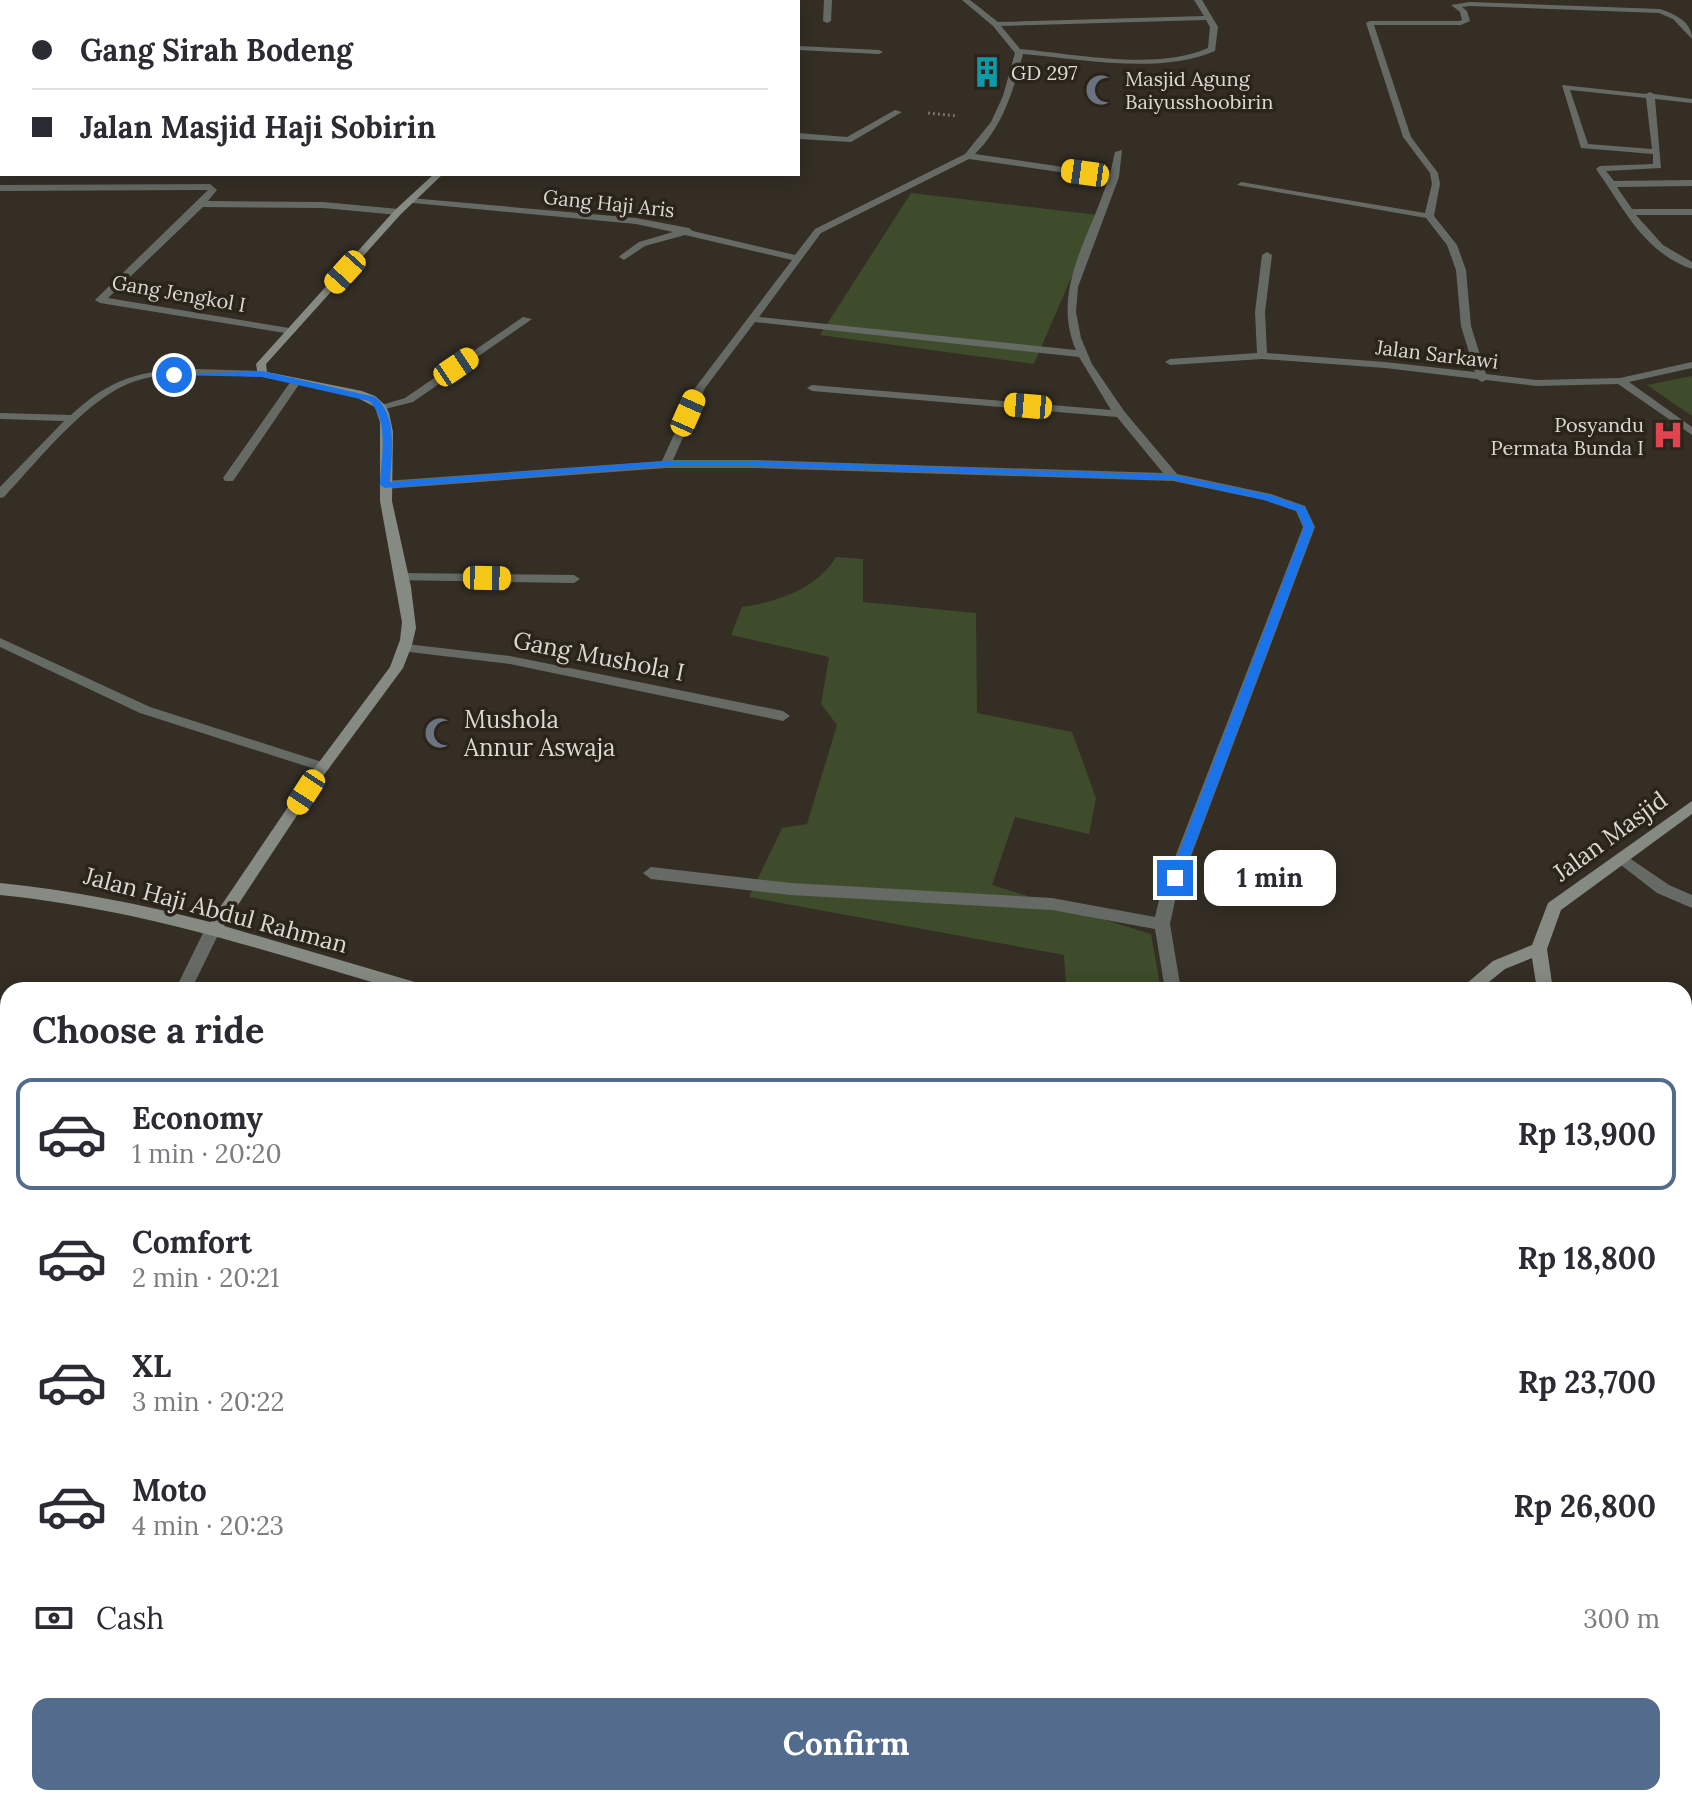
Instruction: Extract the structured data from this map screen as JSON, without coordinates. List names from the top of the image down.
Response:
{
  "streets": {
    "street": [
      "Gang Haji Aris",
      "Gang Jengkol I",
      "Jalan Sarkawi",
      "Gang Mushola I",
      "Jalan Masjid",
      "Jalan Haji Abdul Rahman"
    ]
  },
  "places": {
    "building": ["GD 297"],
    "mosque": ["Masjid Agung Baiyusshoobirin", "Mushola Annur Aswaja"],
    "hospital": ["Posyandu Permata Bunda I"]
  },
  "page": {
    "banner": ["Gang Sirah Bodeng", "Jalan Masjid Haji Sobirin"],
    "bubble": "1 min",
    "heading": "Choose a ride",
    "list": [
      {
        "name": "Economy",
        "note": "1 min · 20:20",
        "value": "Rp 13,900"
      },
      {
        "name": "Comfort",
        "note": "2 min · 20:21",
        "value": "Rp 18,800"
      },
      {
        "name": "XL",
        "note": "3 min · 20:22",
        "value": "Rp 23,700"
      },
      {
        "name": "Moto",
        "note": "4 min · 20:23",
        "value": "Rp 26,800"
      }
    ],
    "pay": ["Cash", "300 m"],
    "buttons": "Confirm"
  }
}
